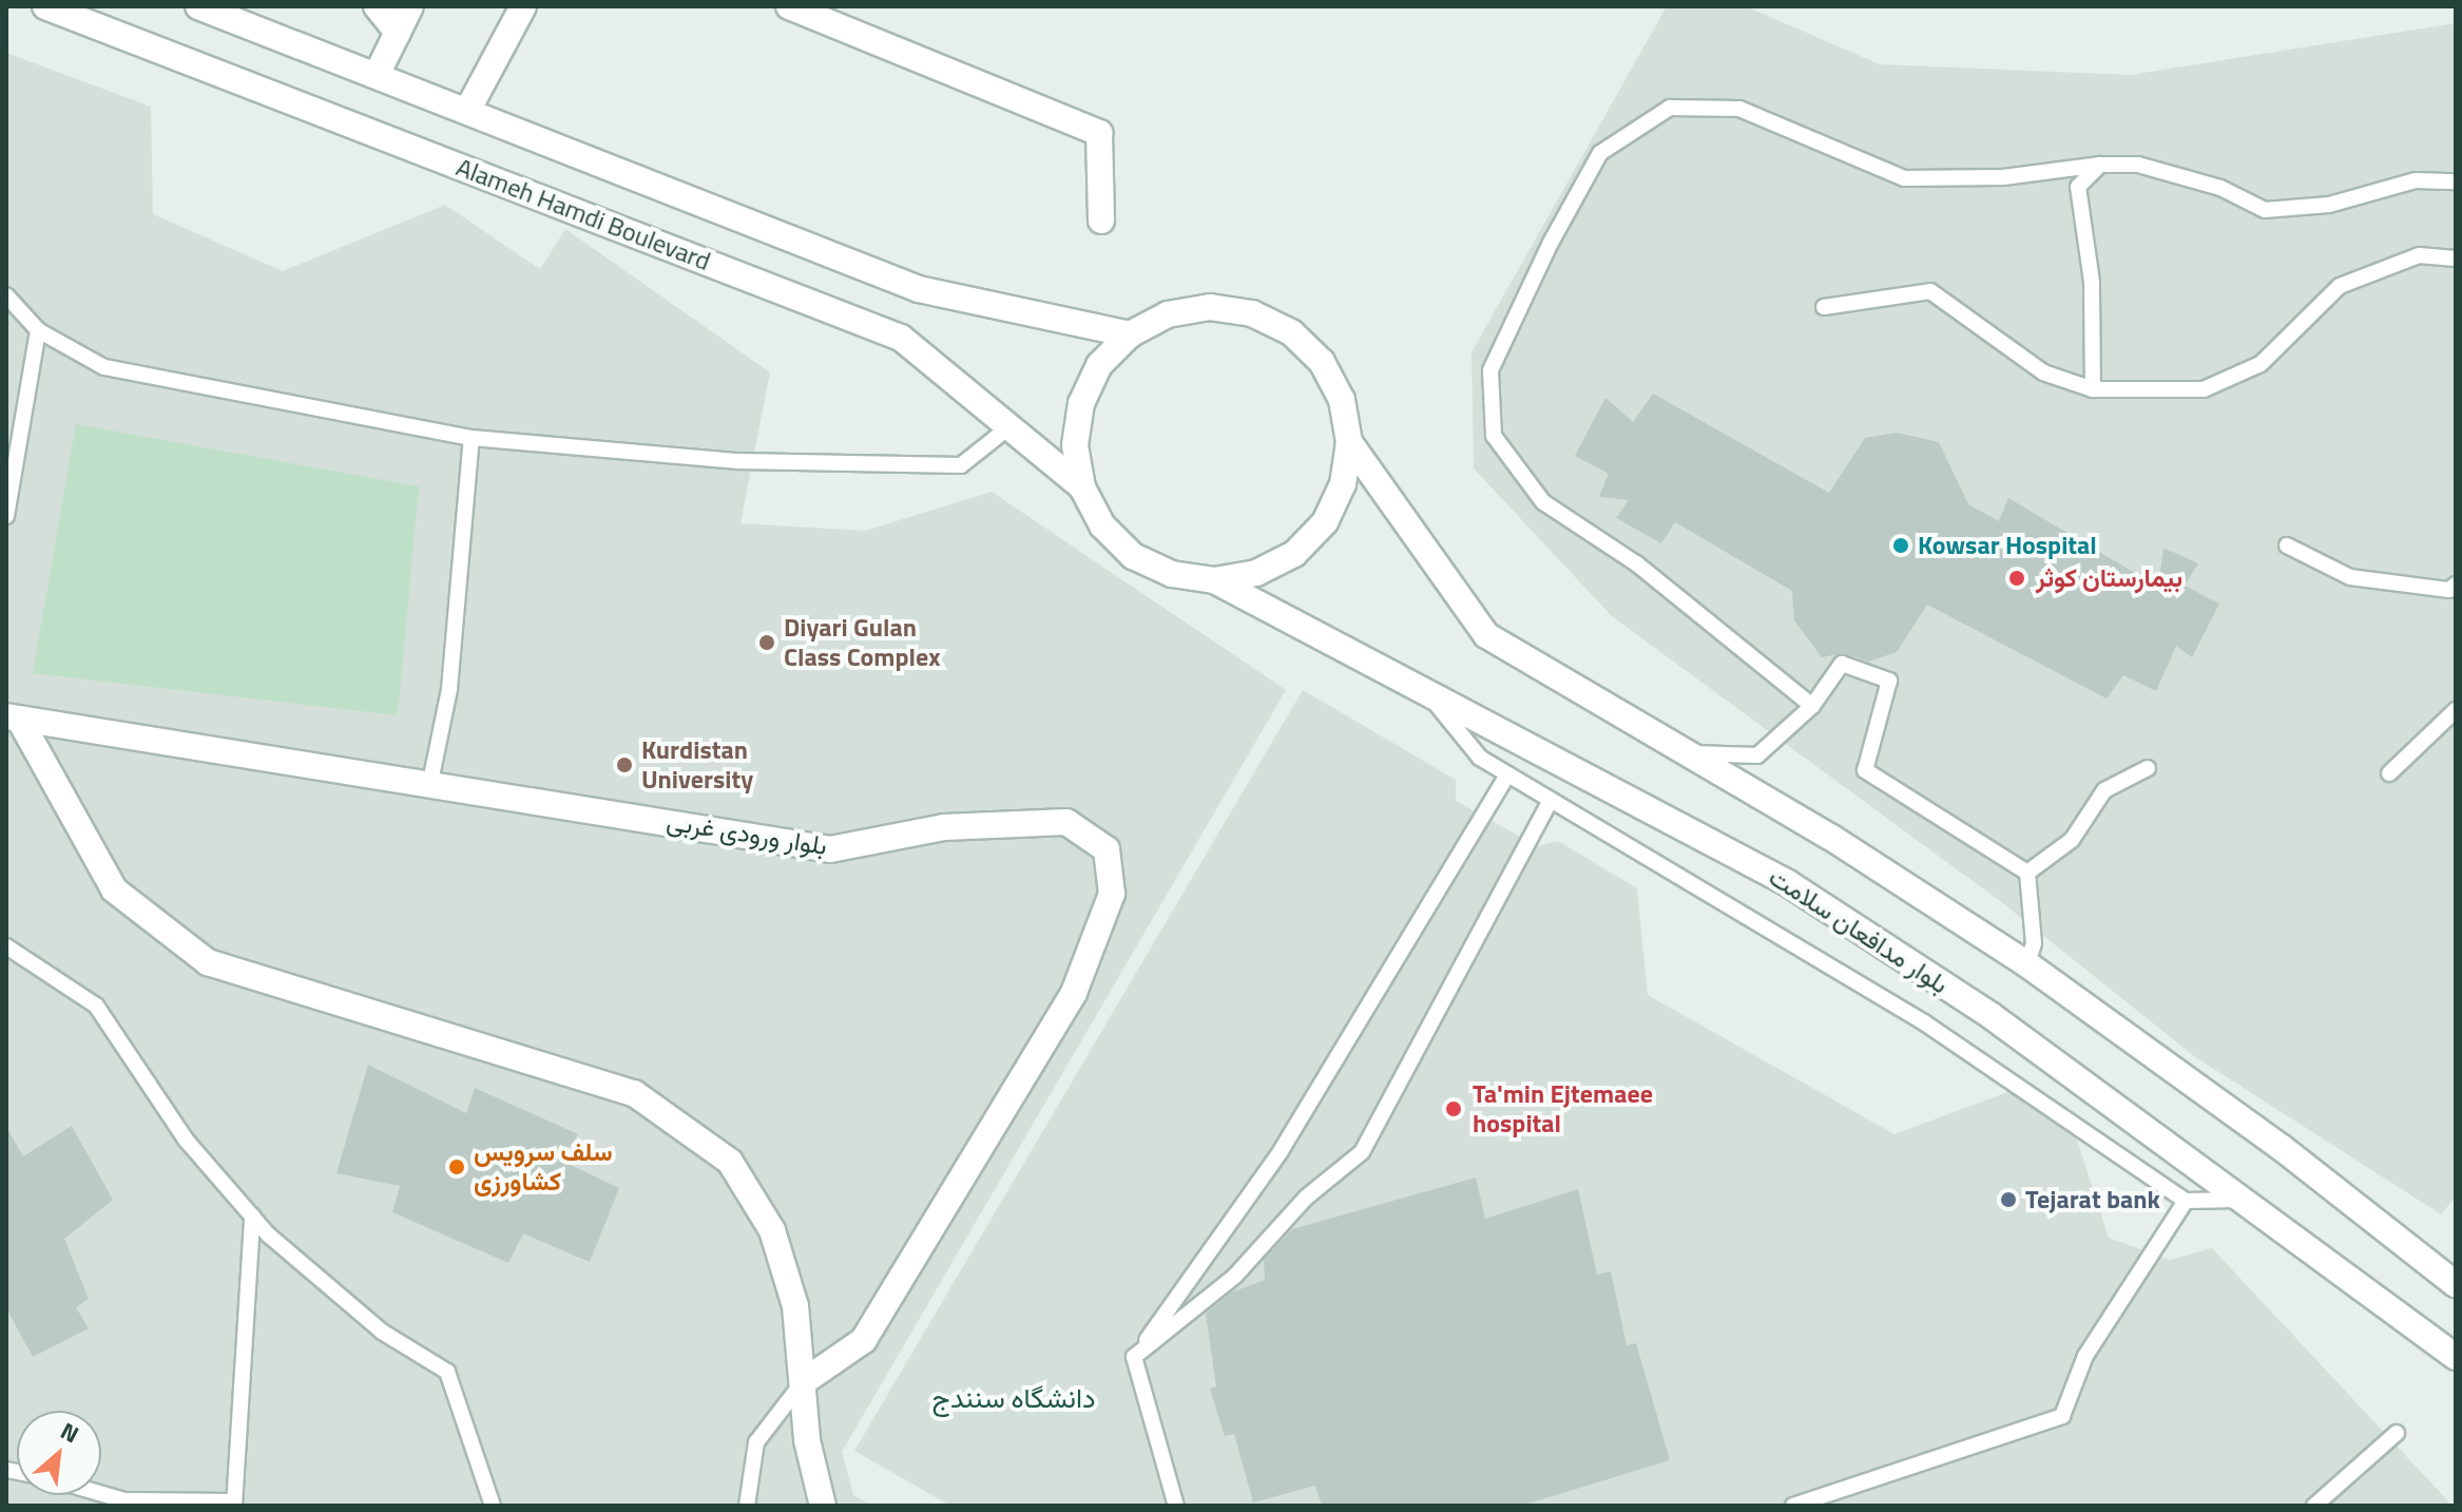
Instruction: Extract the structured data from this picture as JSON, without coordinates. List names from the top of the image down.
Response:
{
  "streets": {
    "main road": ["Alameh Hamdi Boulevard", "بلوار ورودی غربی", "بلوار مدافعان سلامت"]
  },
  "crossings": [
    ["Alameh Hamdi Boulevard", "بلوار مدافعان سلامت"]
  ],
  "districts": ["دانشگاه سنندج"],
  "places": [
    "Kowsar Hospital",
    "بیمارستان کوثر",
    "Diyari Gulan Class Complex",
    "Kurdistan University",
    "Ta'min Ejtemaee hospital",
    "سلف سرویس کشاورزی",
    "Tejarat bank"
  ],
  "north": "top right"
}
